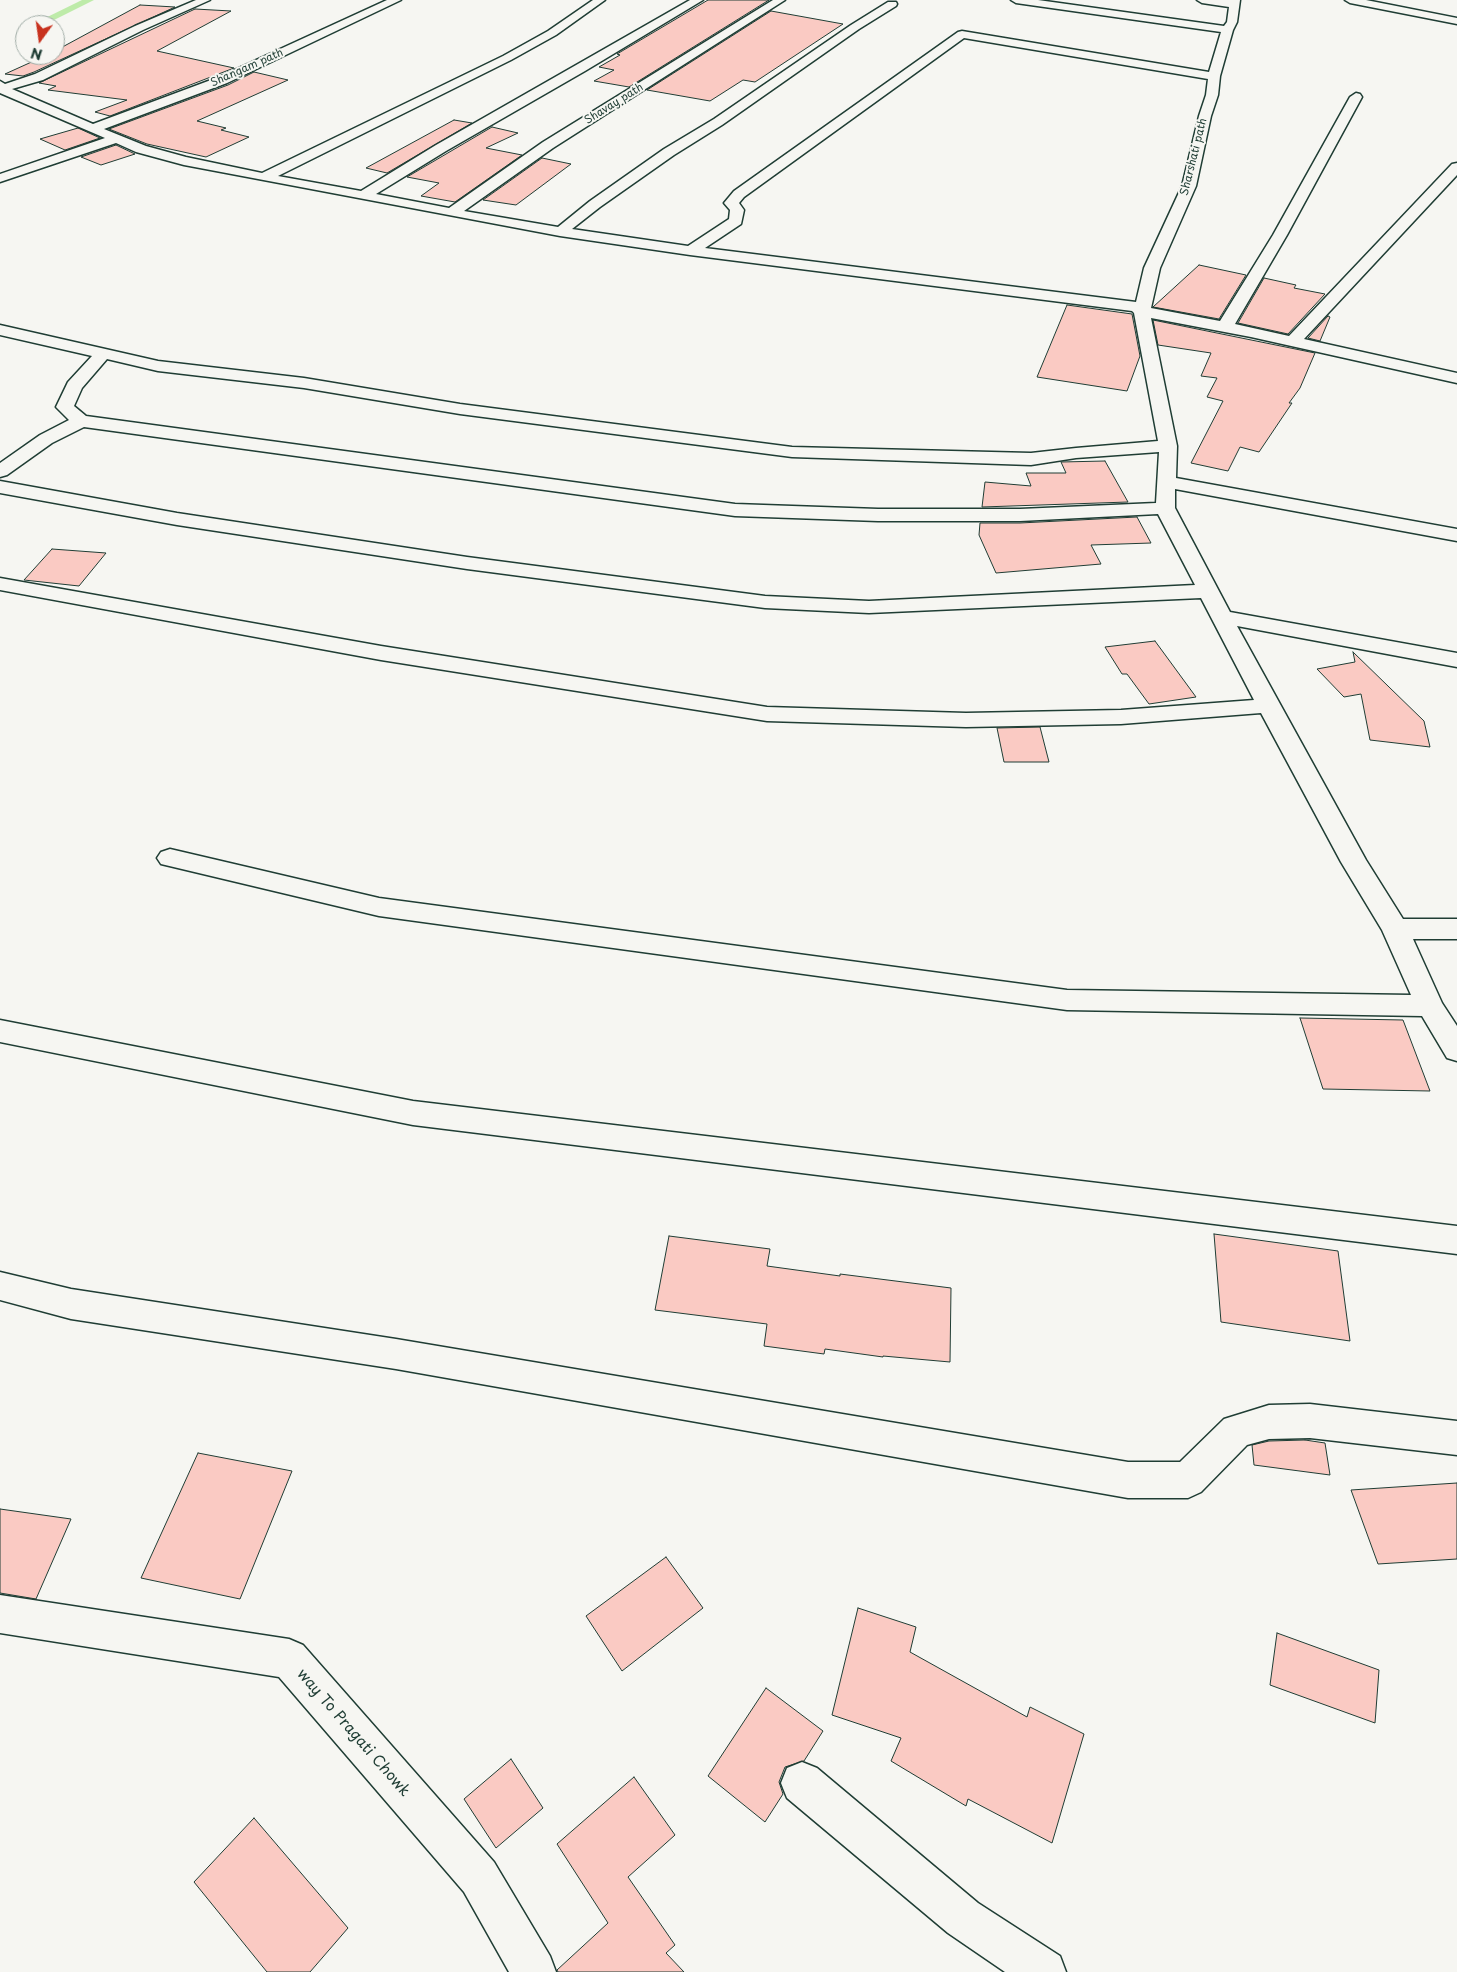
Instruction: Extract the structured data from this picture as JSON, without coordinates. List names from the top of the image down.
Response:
{
  "streets": {
    "street": [
      "Shangam path",
      "Shavay path",
      "Sharshati path",
      "way To Pragati Chowk"
    ]
  },
  "north": "bottom"
}
